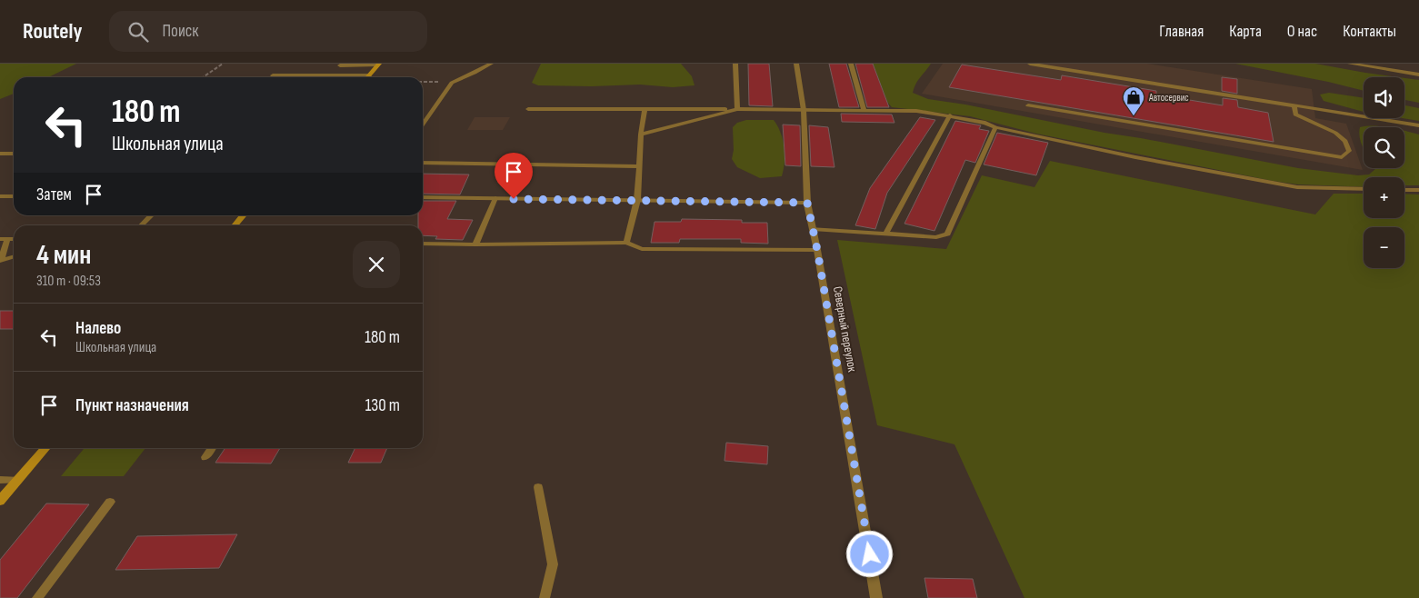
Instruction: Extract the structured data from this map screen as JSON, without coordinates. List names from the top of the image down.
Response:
{
  "streets": {
    "street": ["Северный переулок"]
  },
  "places": {
    "shop": ["Автосервис"]
  },
  "page": {
    "header": "Routely",
    "search": "Поиск",
    "nav": [
      "Главная",
      "Карта",
      "О нас",
      "Контакты"
    ],
    "map_buttons": ["+", "−"],
    "turn": ["180 m", "Школьная улица"],
    "then": "Затем",
    "heading": ["4 мин", "310 m · 09:53"],
    "list": [
      {
        "name": "Налево",
        "note": "Школьная улица",
        "value": "180 m"
      },
      {
        "name": "Пункт назначения",
        "value": "130 m"
      }
    ]
  }
}
